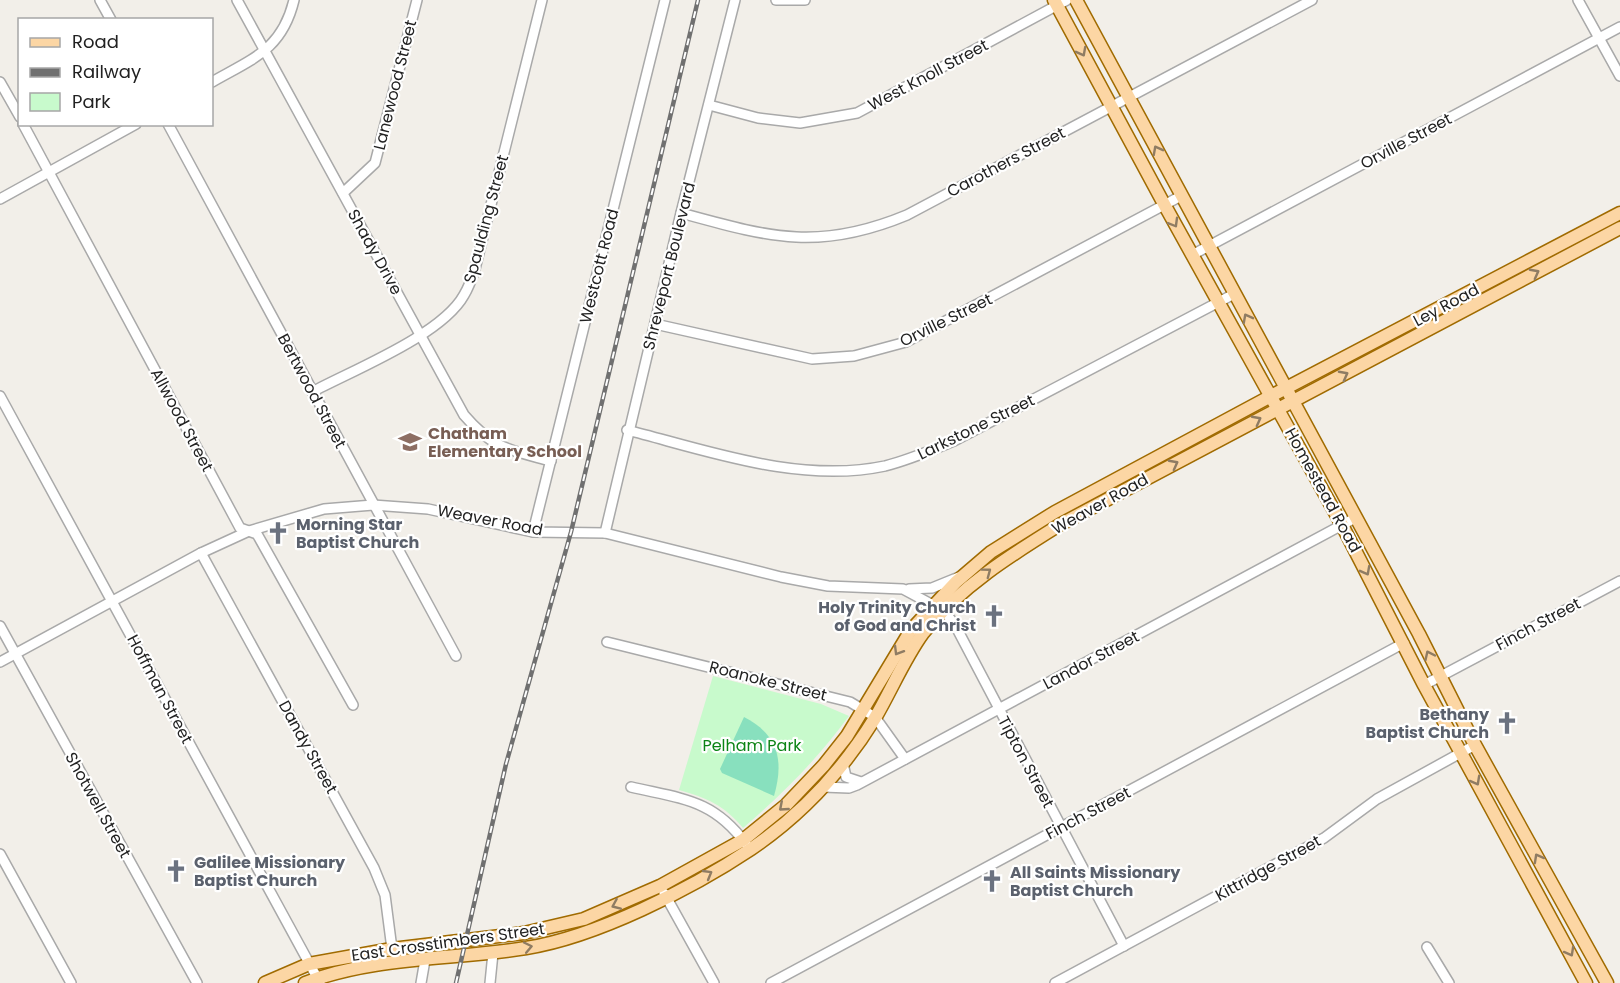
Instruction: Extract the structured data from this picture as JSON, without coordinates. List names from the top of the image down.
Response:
{
  "streets": {
    "main road": [
      "Ley Road",
      "Homestead Road",
      "Weaver Road",
      "East Crosstimbers Street"
    ],
    "street": [
      "West Knoll Street",
      "Lanewood Street",
      "Orville Street",
      "Carothers Street",
      "Spaulding Street",
      "Shady Drive",
      "Westcott Road",
      "Shreveport Boulevard",
      "Bertwood Street",
      "Allwood Street",
      "Larkstone Street",
      "Finch Street",
      "Landor Street",
      "Roanoke Street",
      "Hoffman Street",
      "Dandy Street",
      "Tipton Street",
      "Shotwell Street",
      "Kittridge Street"
    ]
  },
  "crossings": [
    ["West Knoll Street", "Shreveport Boulevard"],
    ["West Knoll Street", "Homestead Road"],
    ["Lanewood Street", "Shady Drive"],
    ["Orville Street", "Shreveport Boulevard"],
    ["Orville Street", "Homestead Road"],
    ["Carothers Street", "Shreveport Boulevard"],
    ["Carothers Street", "Homestead Road"],
    ["Spaulding Street", "Shady Drive"],
    ["Spaulding Street", "Bertwood Street"],
    ["Shady Drive", "Westcott Road"],
    ["Westcott Road", "Weaver Road"],
    ["Shreveport Boulevard", "Larkstone Street"],
    ["Shreveport Boulevard", "Weaver Road"],
    ["Ley Road", "Homestead Road"],
    ["Ley Road", "Weaver Road"],
    ["Bertwood Street", "Weaver Road"],
    ["Allwood Street", "Weaver Road"],
    ["Larkstone Street", "Homestead Road"],
    ["Homestead Road", "Weaver Road"],
    ["Homestead Road", "Finch Street"],
    ["Homestead Road", "Landor Street"],
    ["Homestead Road", "Kittridge Street"],
    ["Weaver Road", "Hoffman Street"],
    ["Weaver Road", "Dandy Street"],
    ["Weaver Road", "Tipton Street"],
    ["Weaver Road", "Shotwell Street"],
    ["Weaver Road", "East Crosstimbers Street"],
    ["Finch Street", "Tipton Street"],
    ["Landor Street", "Roanoke Street"],
    ["Landor Street", "Tipton Street"],
    ["Landor Street", "East Crosstimbers Street"],
    ["Roanoke Street", "East Crosstimbers Street"],
    ["Hoffman Street", "East Crosstimbers Street"],
    ["Dandy Street", "East Crosstimbers Street"],
    ["Tipton Street", "Kittridge Street"],
    ["Tipton Street", "East Crosstimbers Street"]
  ],
  "parks": ["Pelham Park"],
  "places": {
    "school or university": ["Chatham Elementary School"],
    "church": [
      "Morning Star Baptist Church",
      "Holy Trinity Church of God and Christ",
      "Bethany Baptist Church",
      "Galilee Missionary Baptist Church",
      "All Saints Missionary Baptist Church"
    ]
  },
  "legend": ["Road", "Railway", "Park"]
}
